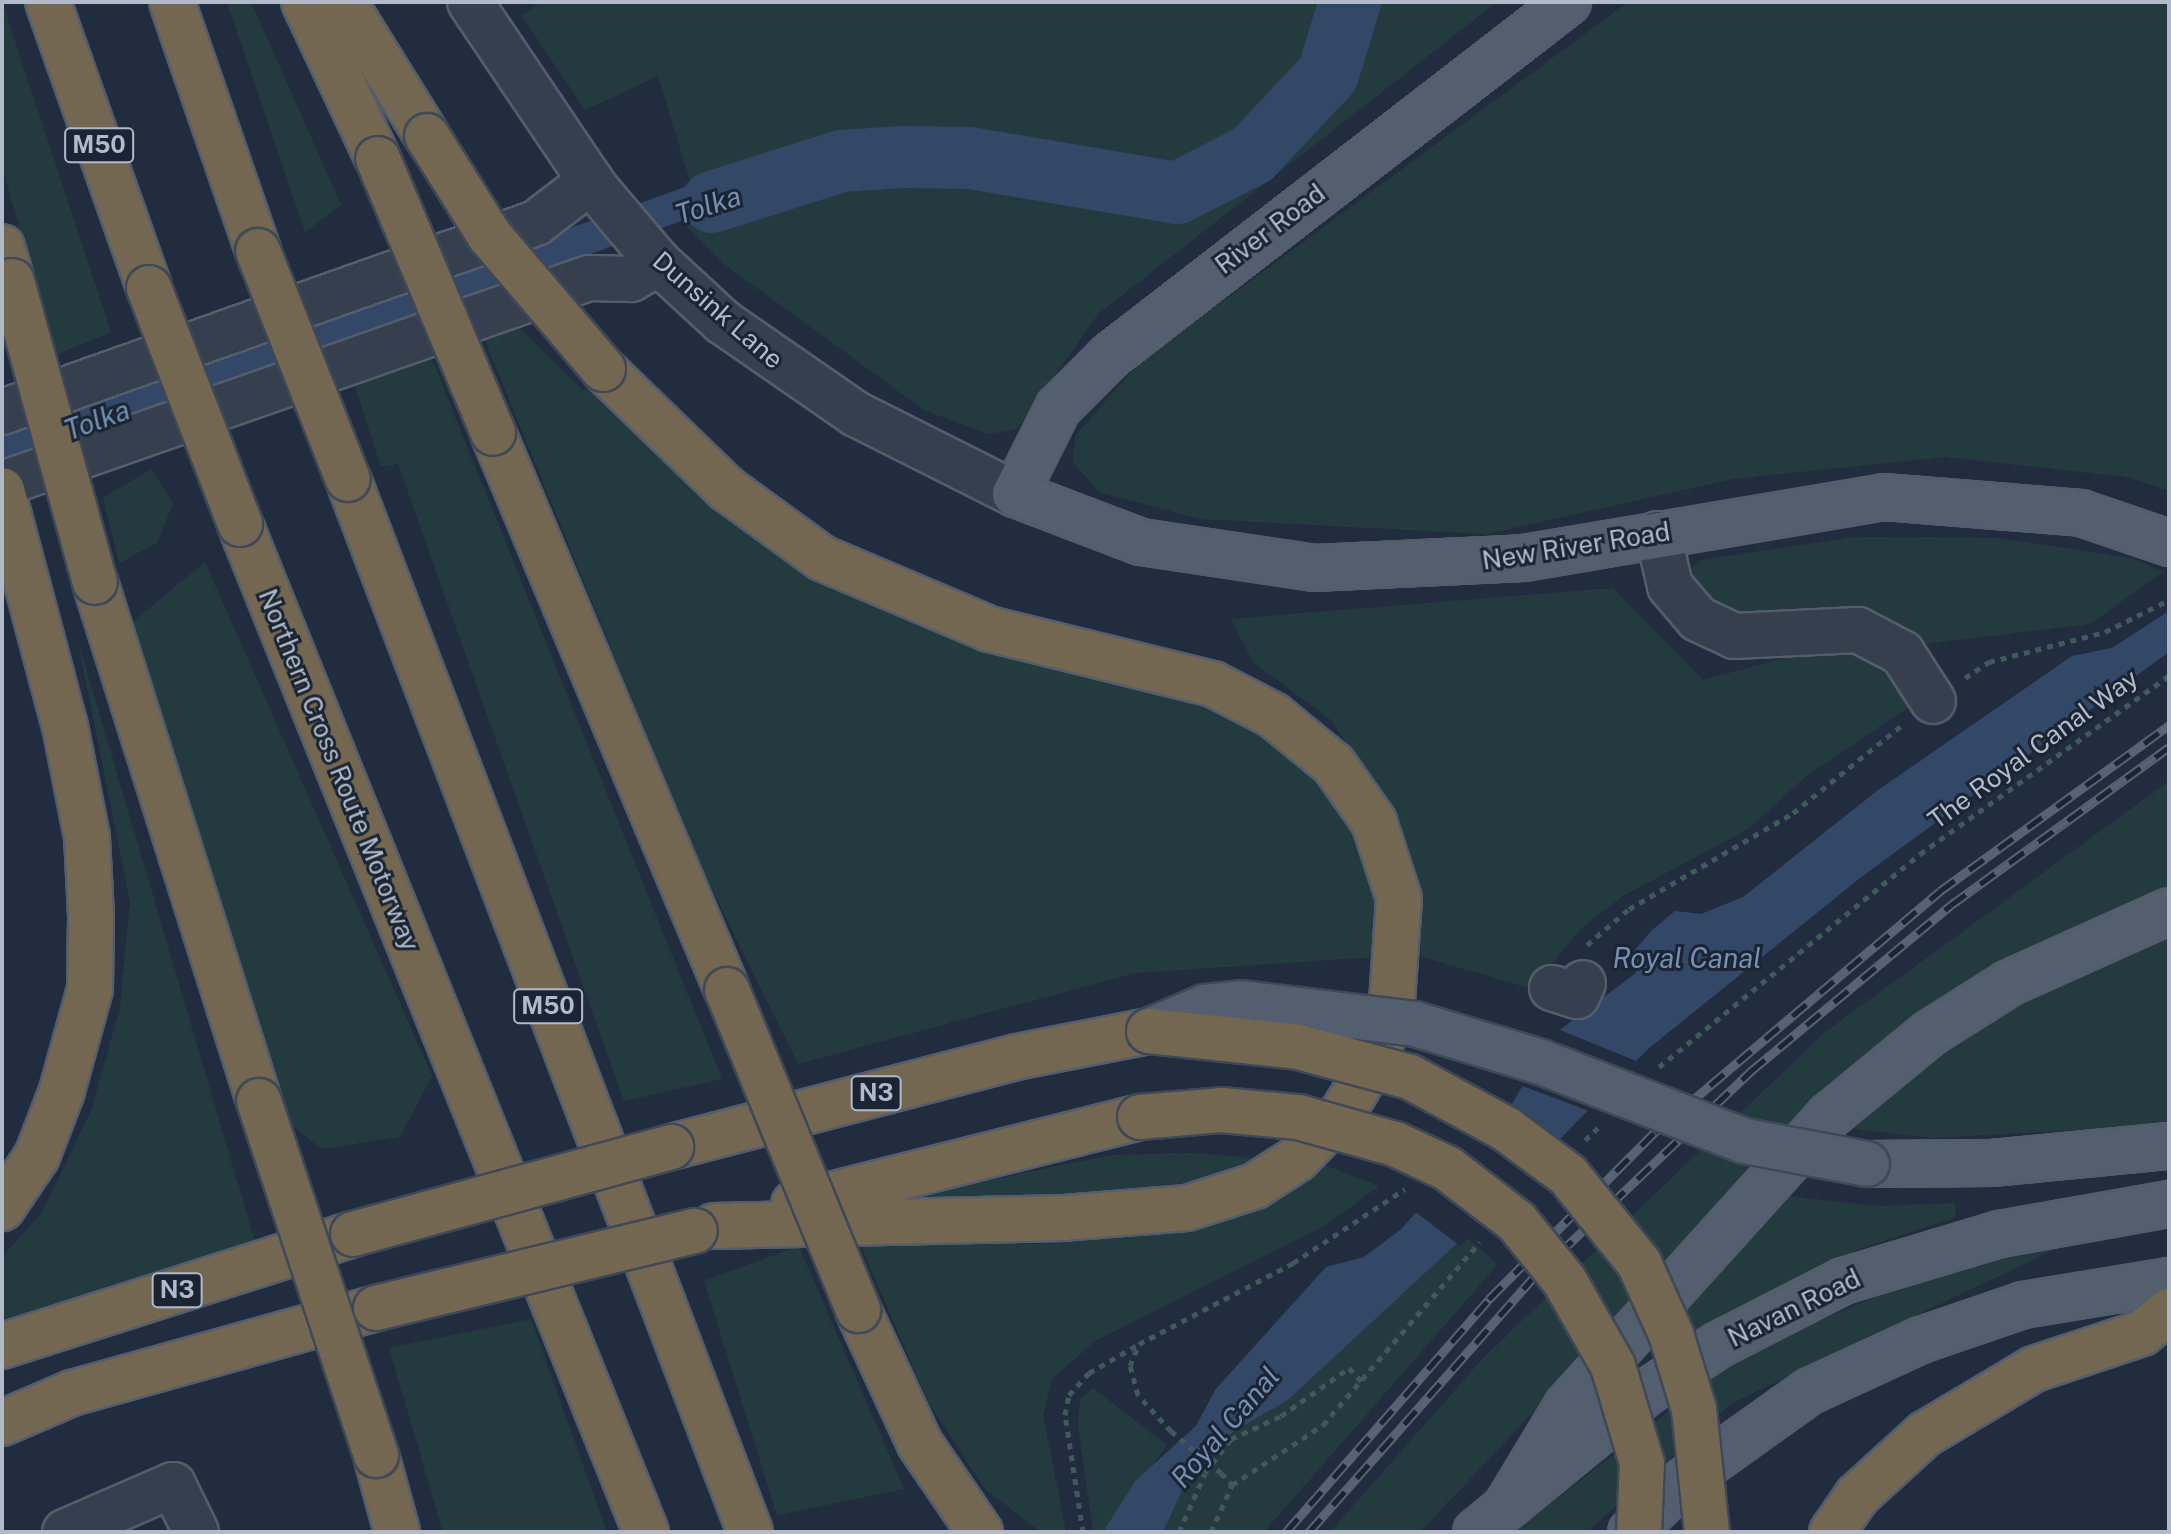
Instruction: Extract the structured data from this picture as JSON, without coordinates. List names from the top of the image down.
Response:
{
  "streets": {
    "highway": ["M50", "Northern Cross Route Motorway", "N3"],
    "main road": ["River Road", "New River Road", "Navan Road"],
    "street": ["Dunsink Lane"],
    "path": ["The Royal Canal Way"]
  },
  "crossings": [
    ["River Road", "Dunsink Lane"],
    ["River Road", "New River Road"],
    ["Dunsink Lane", "New River Road"]
  ],
  "water": ["Tolka", "Royal Canal"]
}
